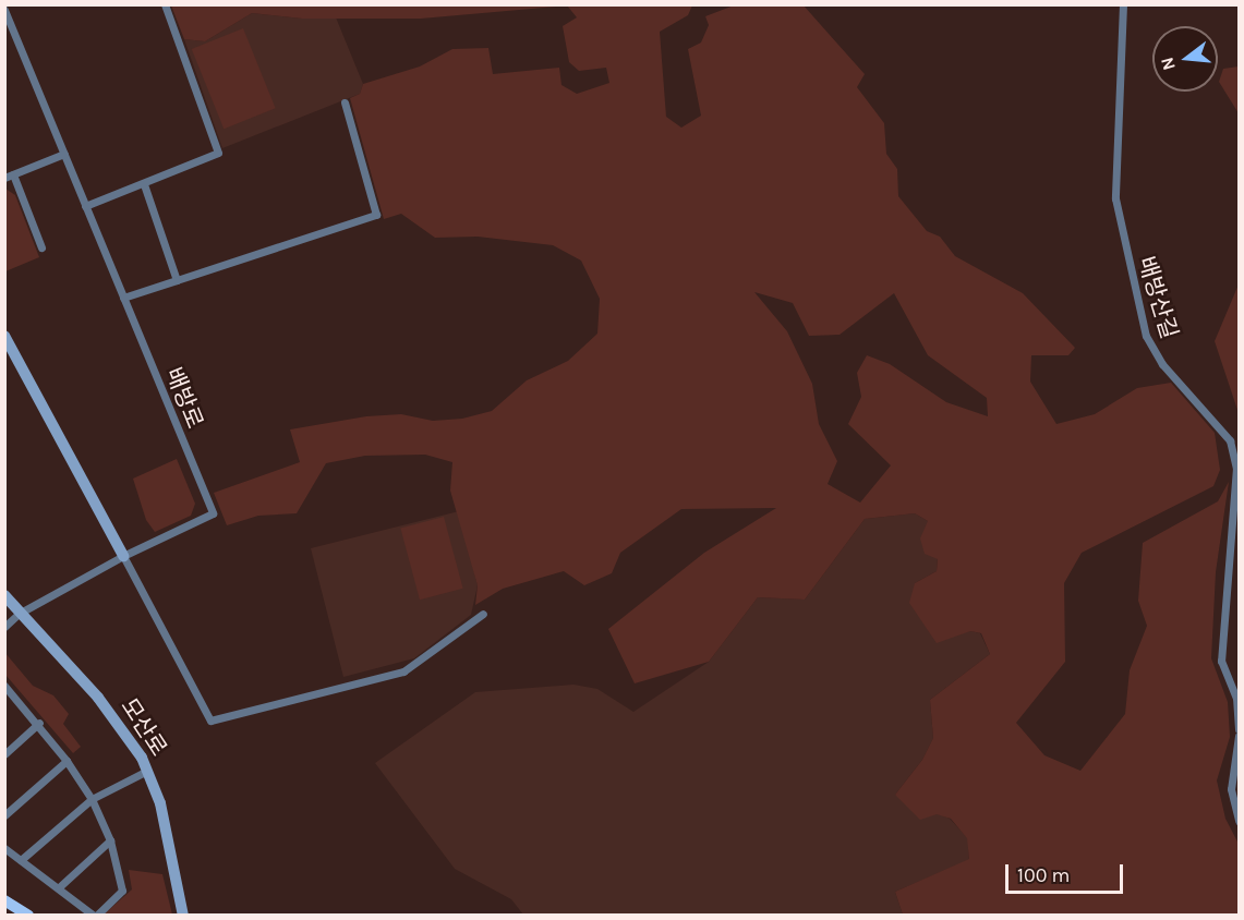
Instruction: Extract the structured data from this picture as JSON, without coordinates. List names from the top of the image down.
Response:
{
  "streets": {
    "street": ["배방산길", "배방로", "모산로"]
  },
  "scale_bar": "100 m",
  "north": "left"
}
